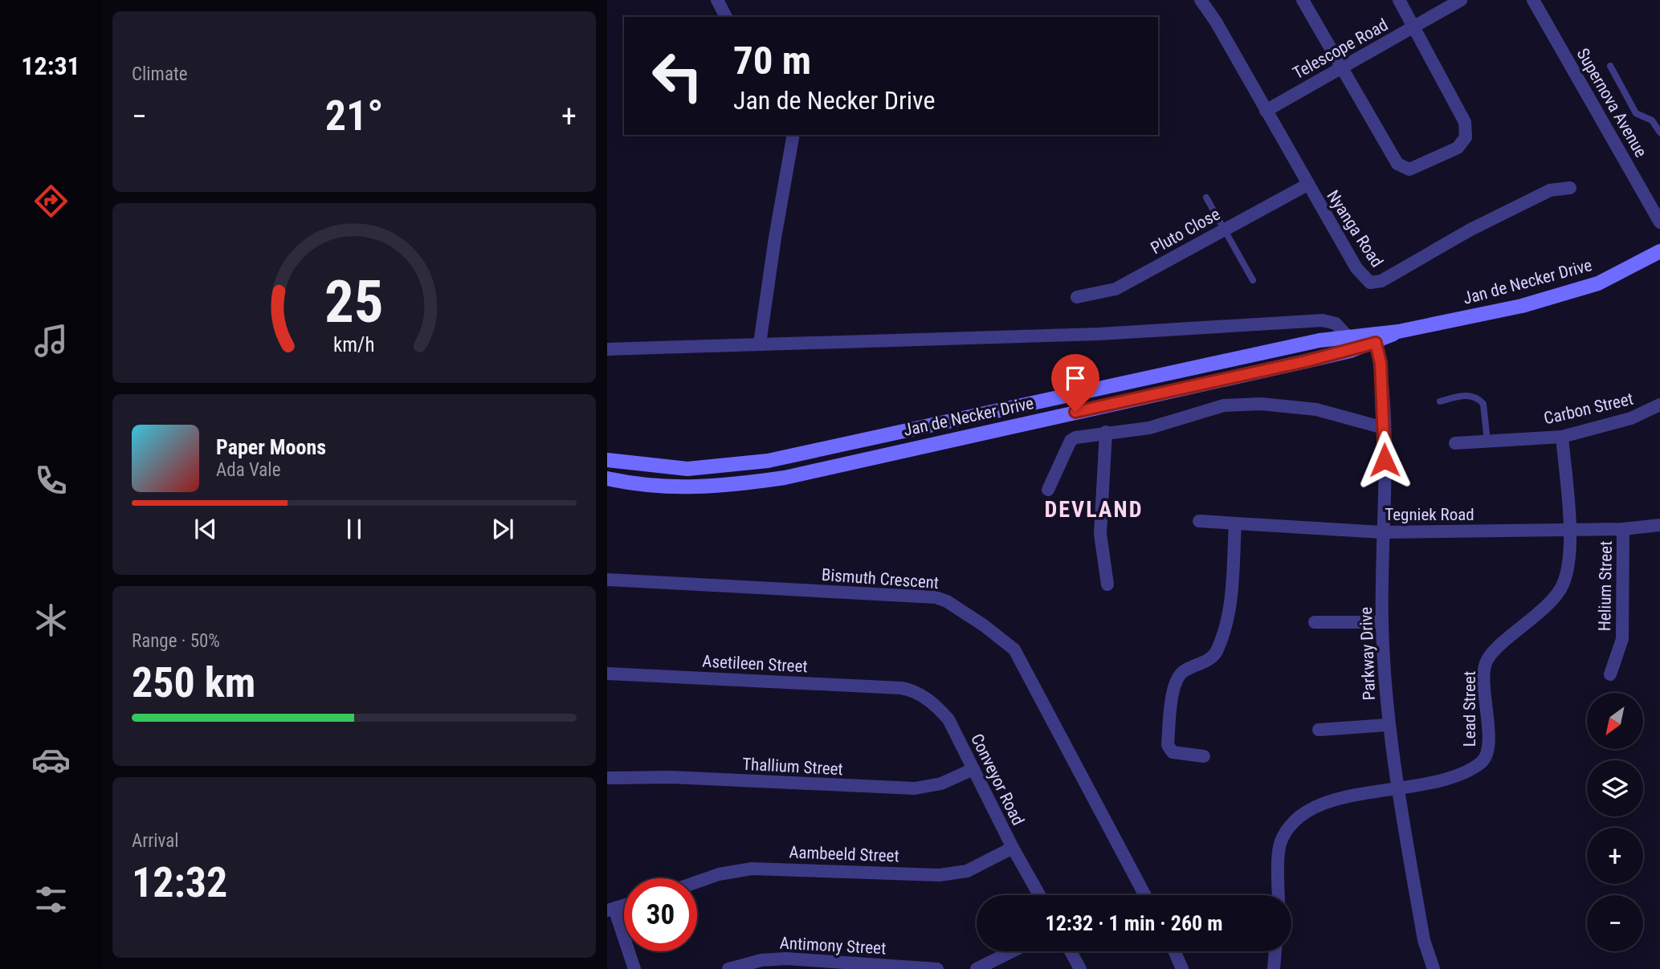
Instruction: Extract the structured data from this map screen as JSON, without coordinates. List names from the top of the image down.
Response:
{
  "streets": {
    "main road": ["Jan de Necker Drive"],
    "street": [
      "Telescope Road",
      "Supernova Avenue",
      "Nyanga Road",
      "Pluto Close",
      "Carbon Street",
      "Tegniek Road",
      "Bismuth Crescent",
      "Helium Street",
      "Parkway Drive",
      "Asetileen Street",
      "Lead Street",
      "Thallium Street",
      "Conveyor Road",
      "Aambeeld Street",
      "Antimony Street"
    ]
  },
  "crossings": [
    ["Telescope Road", "Nyanga Road"],
    ["Nyanga Road", "Pluto Close"],
    ["Jan de Necker Drive", "Parkway Drive"],
    ["Tegniek Road", "Helium Street"],
    ["Tegniek Road", "Parkway Drive"],
    ["Tegniek Road", "Lead Street"],
    ["Parkway Drive", "Lead Street"],
    ["Asetileen Street", "Conveyor Road"],
    ["Thallium Street", "Conveyor Road"],
    ["Conveyor Road", "Aambeeld Street"]
  ],
  "districts": ["DEVLAND"],
  "north": "bottom left",
  "page": {
    "tabs": "12:31",
    "tile": [
      "Climate",
      ["Range · 50%", "250 km"],
      ["Arrival", "12:32"]
    ],
    "turn": ["70 m", "Jan de Necker Drive"],
    "heat": ["−", "21°", "+"],
    "song": ["Paper Moons", "Ada Vale"],
    "map_buttons": ["+", "−"],
    "limit": "30",
    "trip": "12:32 · 1 min · 260 m",
    "gauge": ["25", "km/h"]
  }
}
